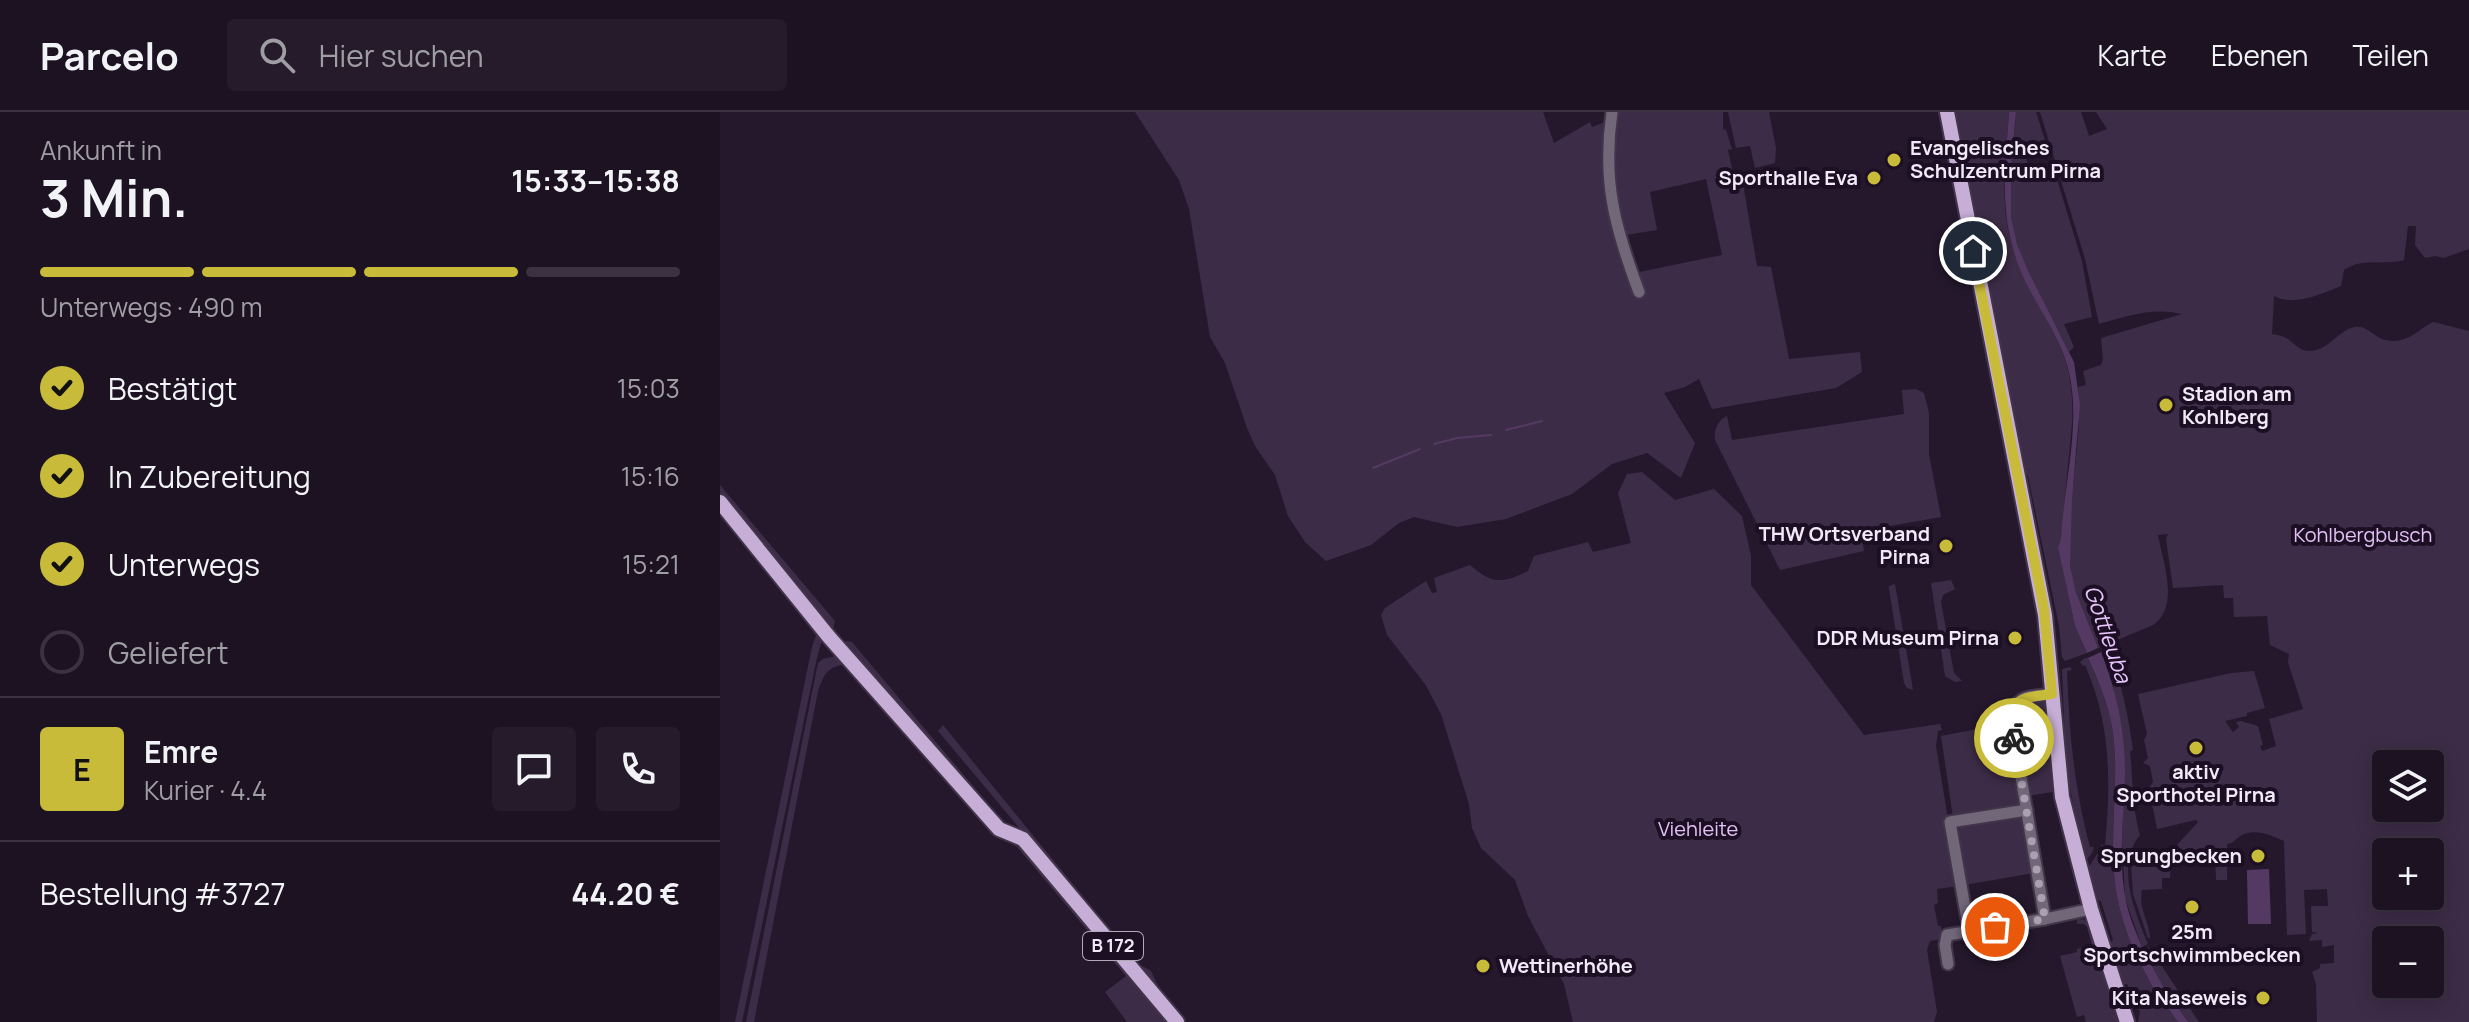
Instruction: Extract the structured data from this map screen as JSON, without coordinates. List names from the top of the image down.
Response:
{
  "streets": {
    "main road": ["B 172"]
  },
  "water": ["Gottleuba"],
  "parks": ["Kohlbergbusch", "Viehleite"],
  "places": [
    "Evangelisches Schulzentrum Pirna",
    "Sporthalle Eva",
    "Stadion am Kohlberg",
    "THW Ortsverband Pirna",
    "DDR Museum Pirna",
    "aktiv Sporthotel Pirna",
    "Sprungbecken",
    "25m Sportschwimmbecken",
    "Wettinerhöhe",
    "Kita Naseweis"
  ],
  "page": {
    "header": "Parcelo",
    "search": "Hier suchen",
    "nav": ["Karte", "Ebenen", "Teilen"],
    "heading": ["3 Min.", "Ankunft in", "15:33–15:38"],
    "panel": [
      "Emre",
      "Kurier · 4.4",
      "Bestellung #3727",
      "44.20 €"
    ],
    "bar": "Unterwegs · 490 m",
    "list": [
      ["Bestätigt", "15:03"],
      ["In Zubereitung", "15:16"],
      ["Unterwegs", "15:21"],
      "Geliefert"
    ],
    "round": "E",
    "map_buttons": ["+", "−"]
  }
}
